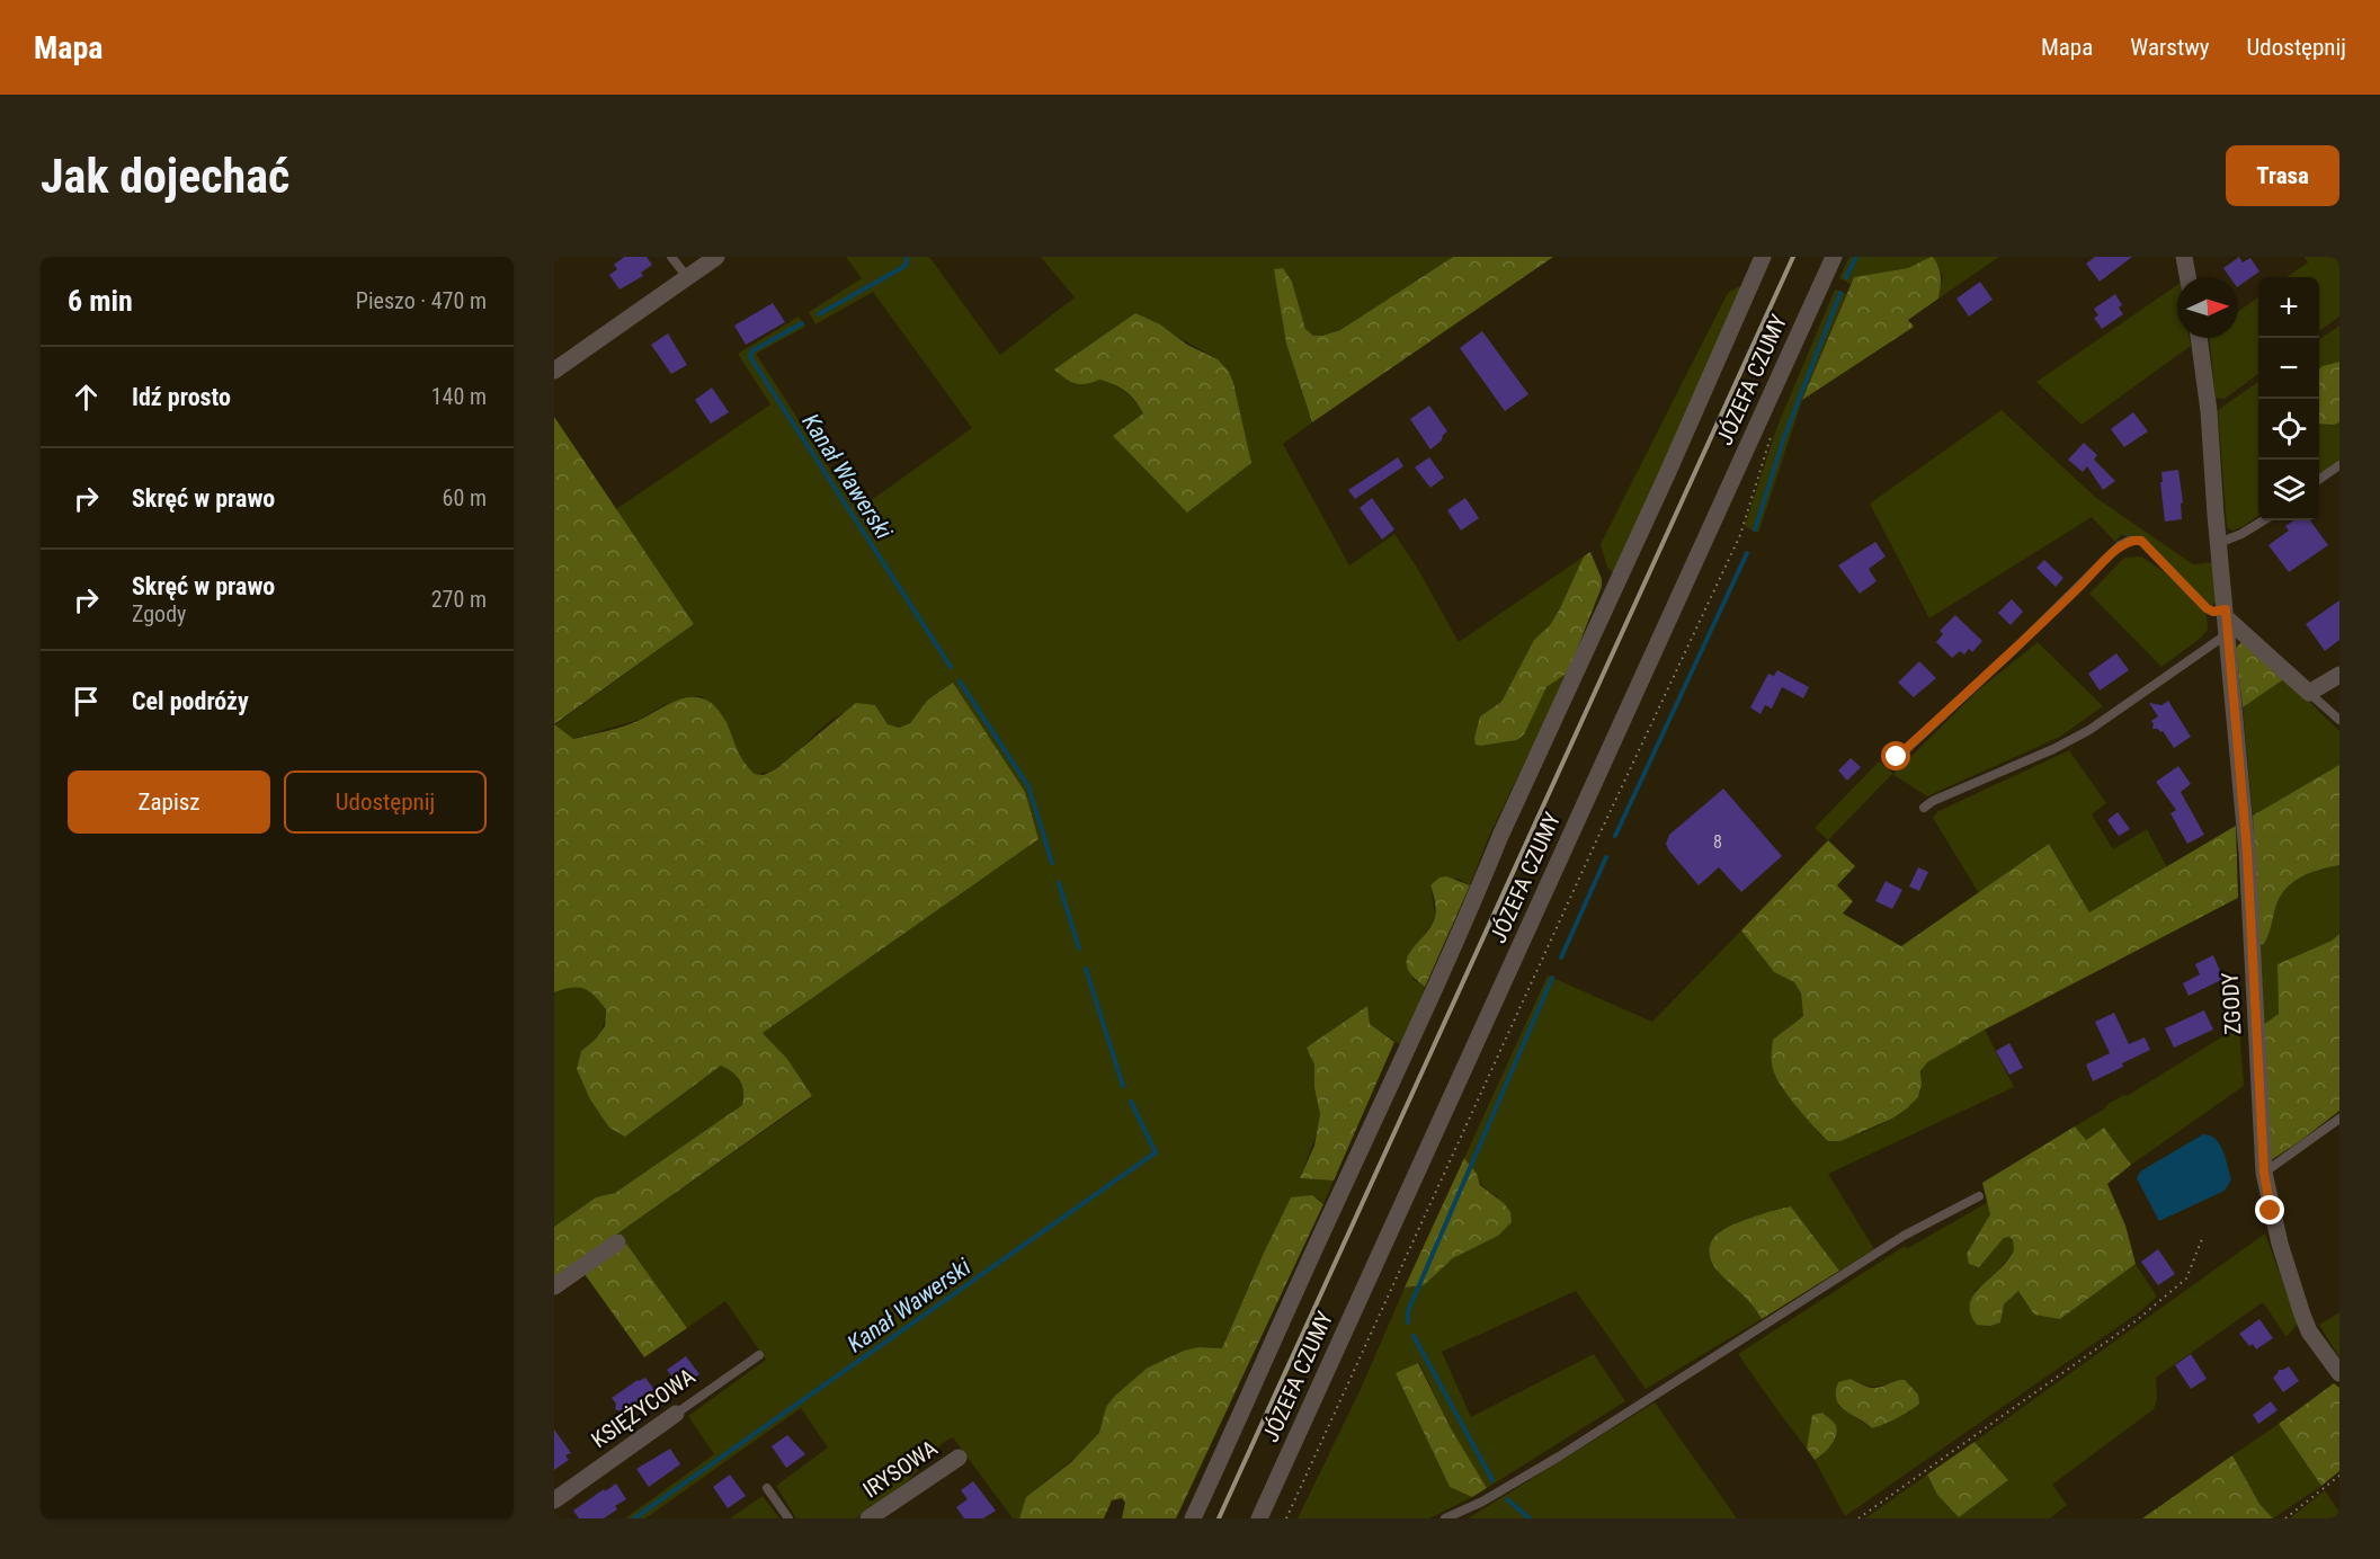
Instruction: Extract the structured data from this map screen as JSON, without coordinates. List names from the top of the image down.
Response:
{
  "streets": {
    "street": [
      "JÓZEFA CZUMY",
      "ZGODY",
      "KSIĘŻYCOWA",
      "IRYSOWA"
    ]
  },
  "water": ["Kanał Wawerski"],
  "house_numbers": ["8"],
  "north": "right",
  "page": {
    "header": "Mapa",
    "nav": ["Mapa", "Warstwy", "Udostępnij"],
    "buttons": [
      "Trasa",
      ["Zapisz", "Udostępnij"]
    ],
    "title": "Jak dojechać",
    "heading": ["6 min", "Pieszo · 470 m"],
    "map_buttons": ["+", "−"],
    "list": [
      ["Idź prosto", "140 m"],
      ["Skręć w prawo", "60 m"],
      ["Skręć w prawo", "Zgody", "270 m"],
      "Cel podróży"
    ]
  }
}
